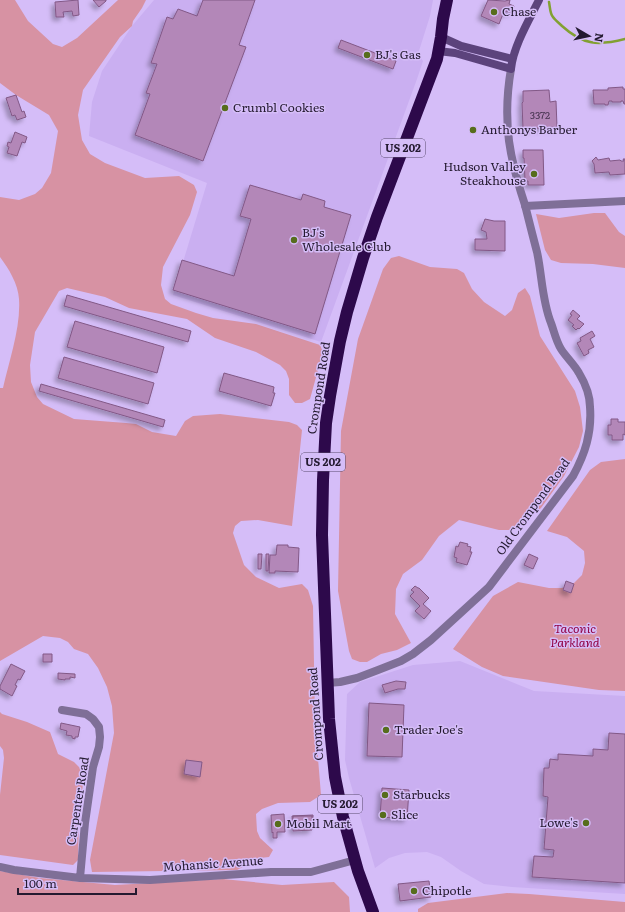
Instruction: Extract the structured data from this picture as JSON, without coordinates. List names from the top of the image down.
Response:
{
  "streets": {
    "highway": ["US 202", "Crompond Road"],
    "street": ["Old Crompond Road", "Carpenter Road", "Mohansic Avenue"]
  },
  "crossings": [
    ["Crompond Road", "Old Crompond Road"],
    ["Crompond Road", "Mohansic Avenue"],
    ["Carpenter Road", "Mohansic Avenue"]
  ],
  "parks": ["Taconic Parkland"],
  "places": [
    "Chase",
    "BJ's Gas",
    "Crumbl Cookies",
    "Anthonys Barber",
    "Hudson Valley Steakhouse",
    "BJ's Wholesale Club",
    "Trader Joe's",
    "Starbucks",
    "Slice",
    "Lowe's",
    "Mobil Mart",
    "Chipotle"
  ],
  "house_numbers": ["3372"],
  "scale_bar": "100 m",
  "north": "right"
}
